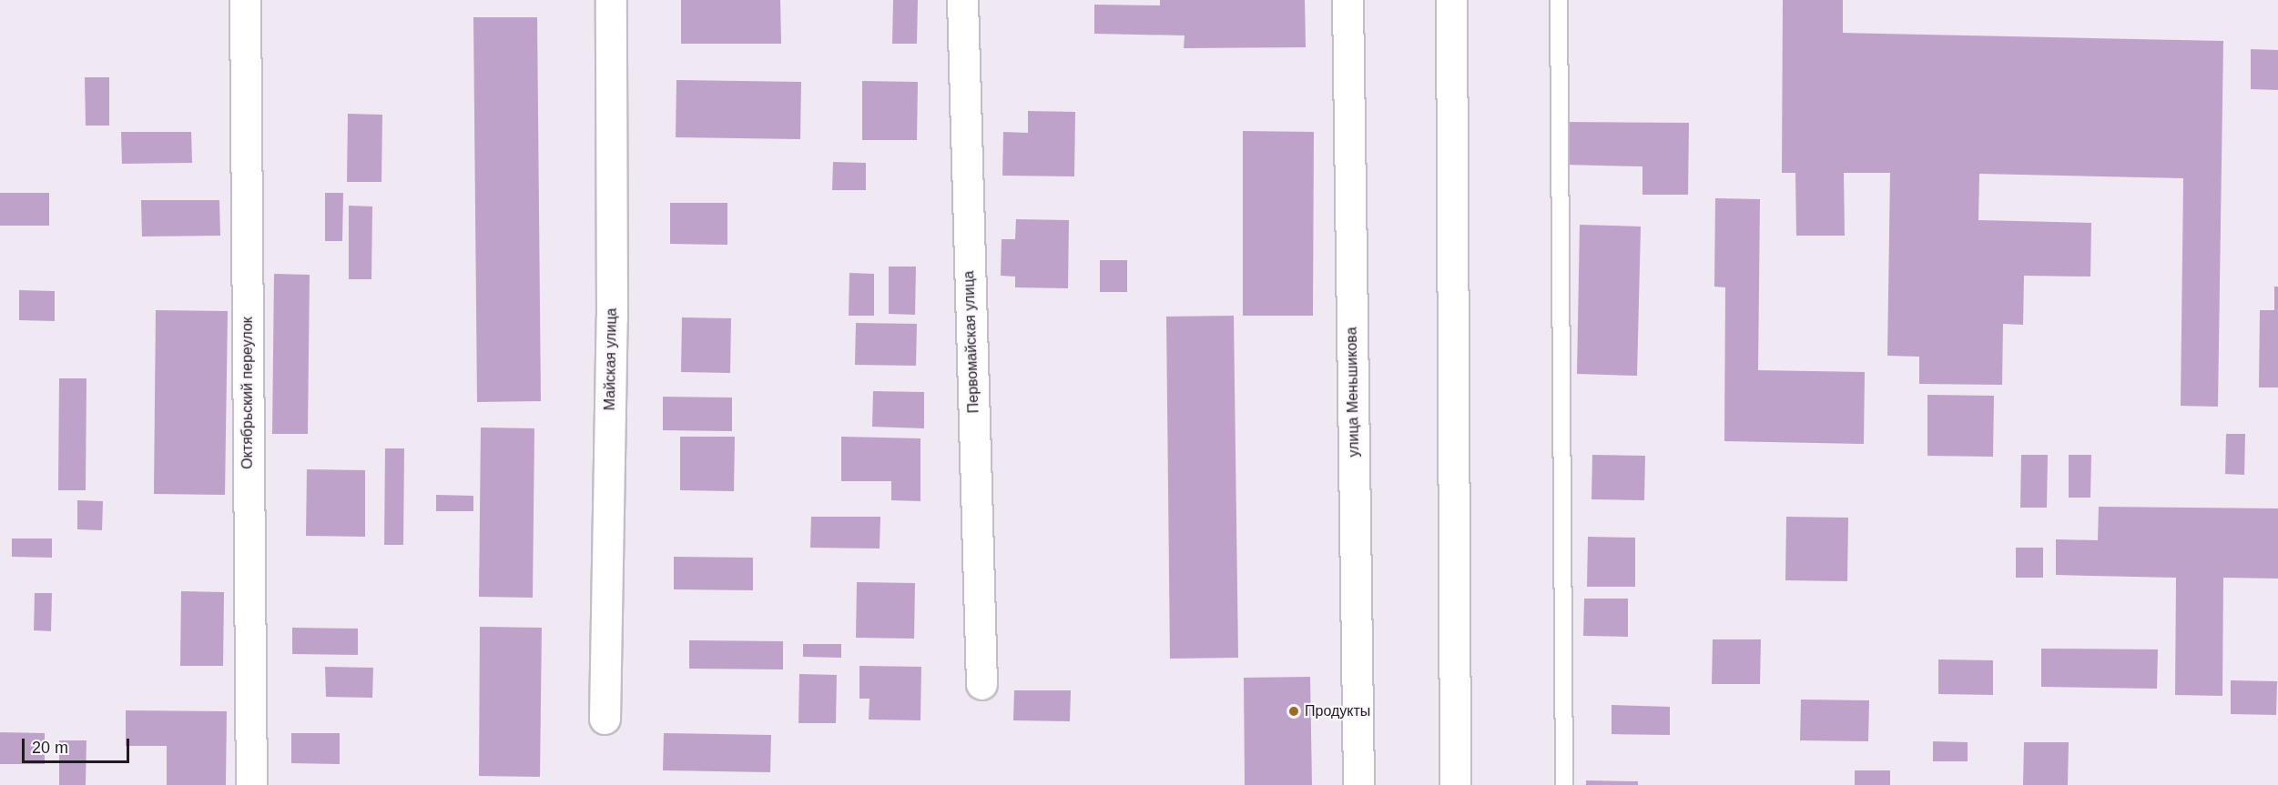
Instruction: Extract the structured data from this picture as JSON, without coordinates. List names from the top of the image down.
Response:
{
  "streets": {
    "street": [
      "Первомайская улица",
      "Майская улица",
      "улица Меньшикова",
      "Октябрьский переулок"
    ]
  },
  "places": ["Продукты"],
  "scale_bar": "20 m"
}
